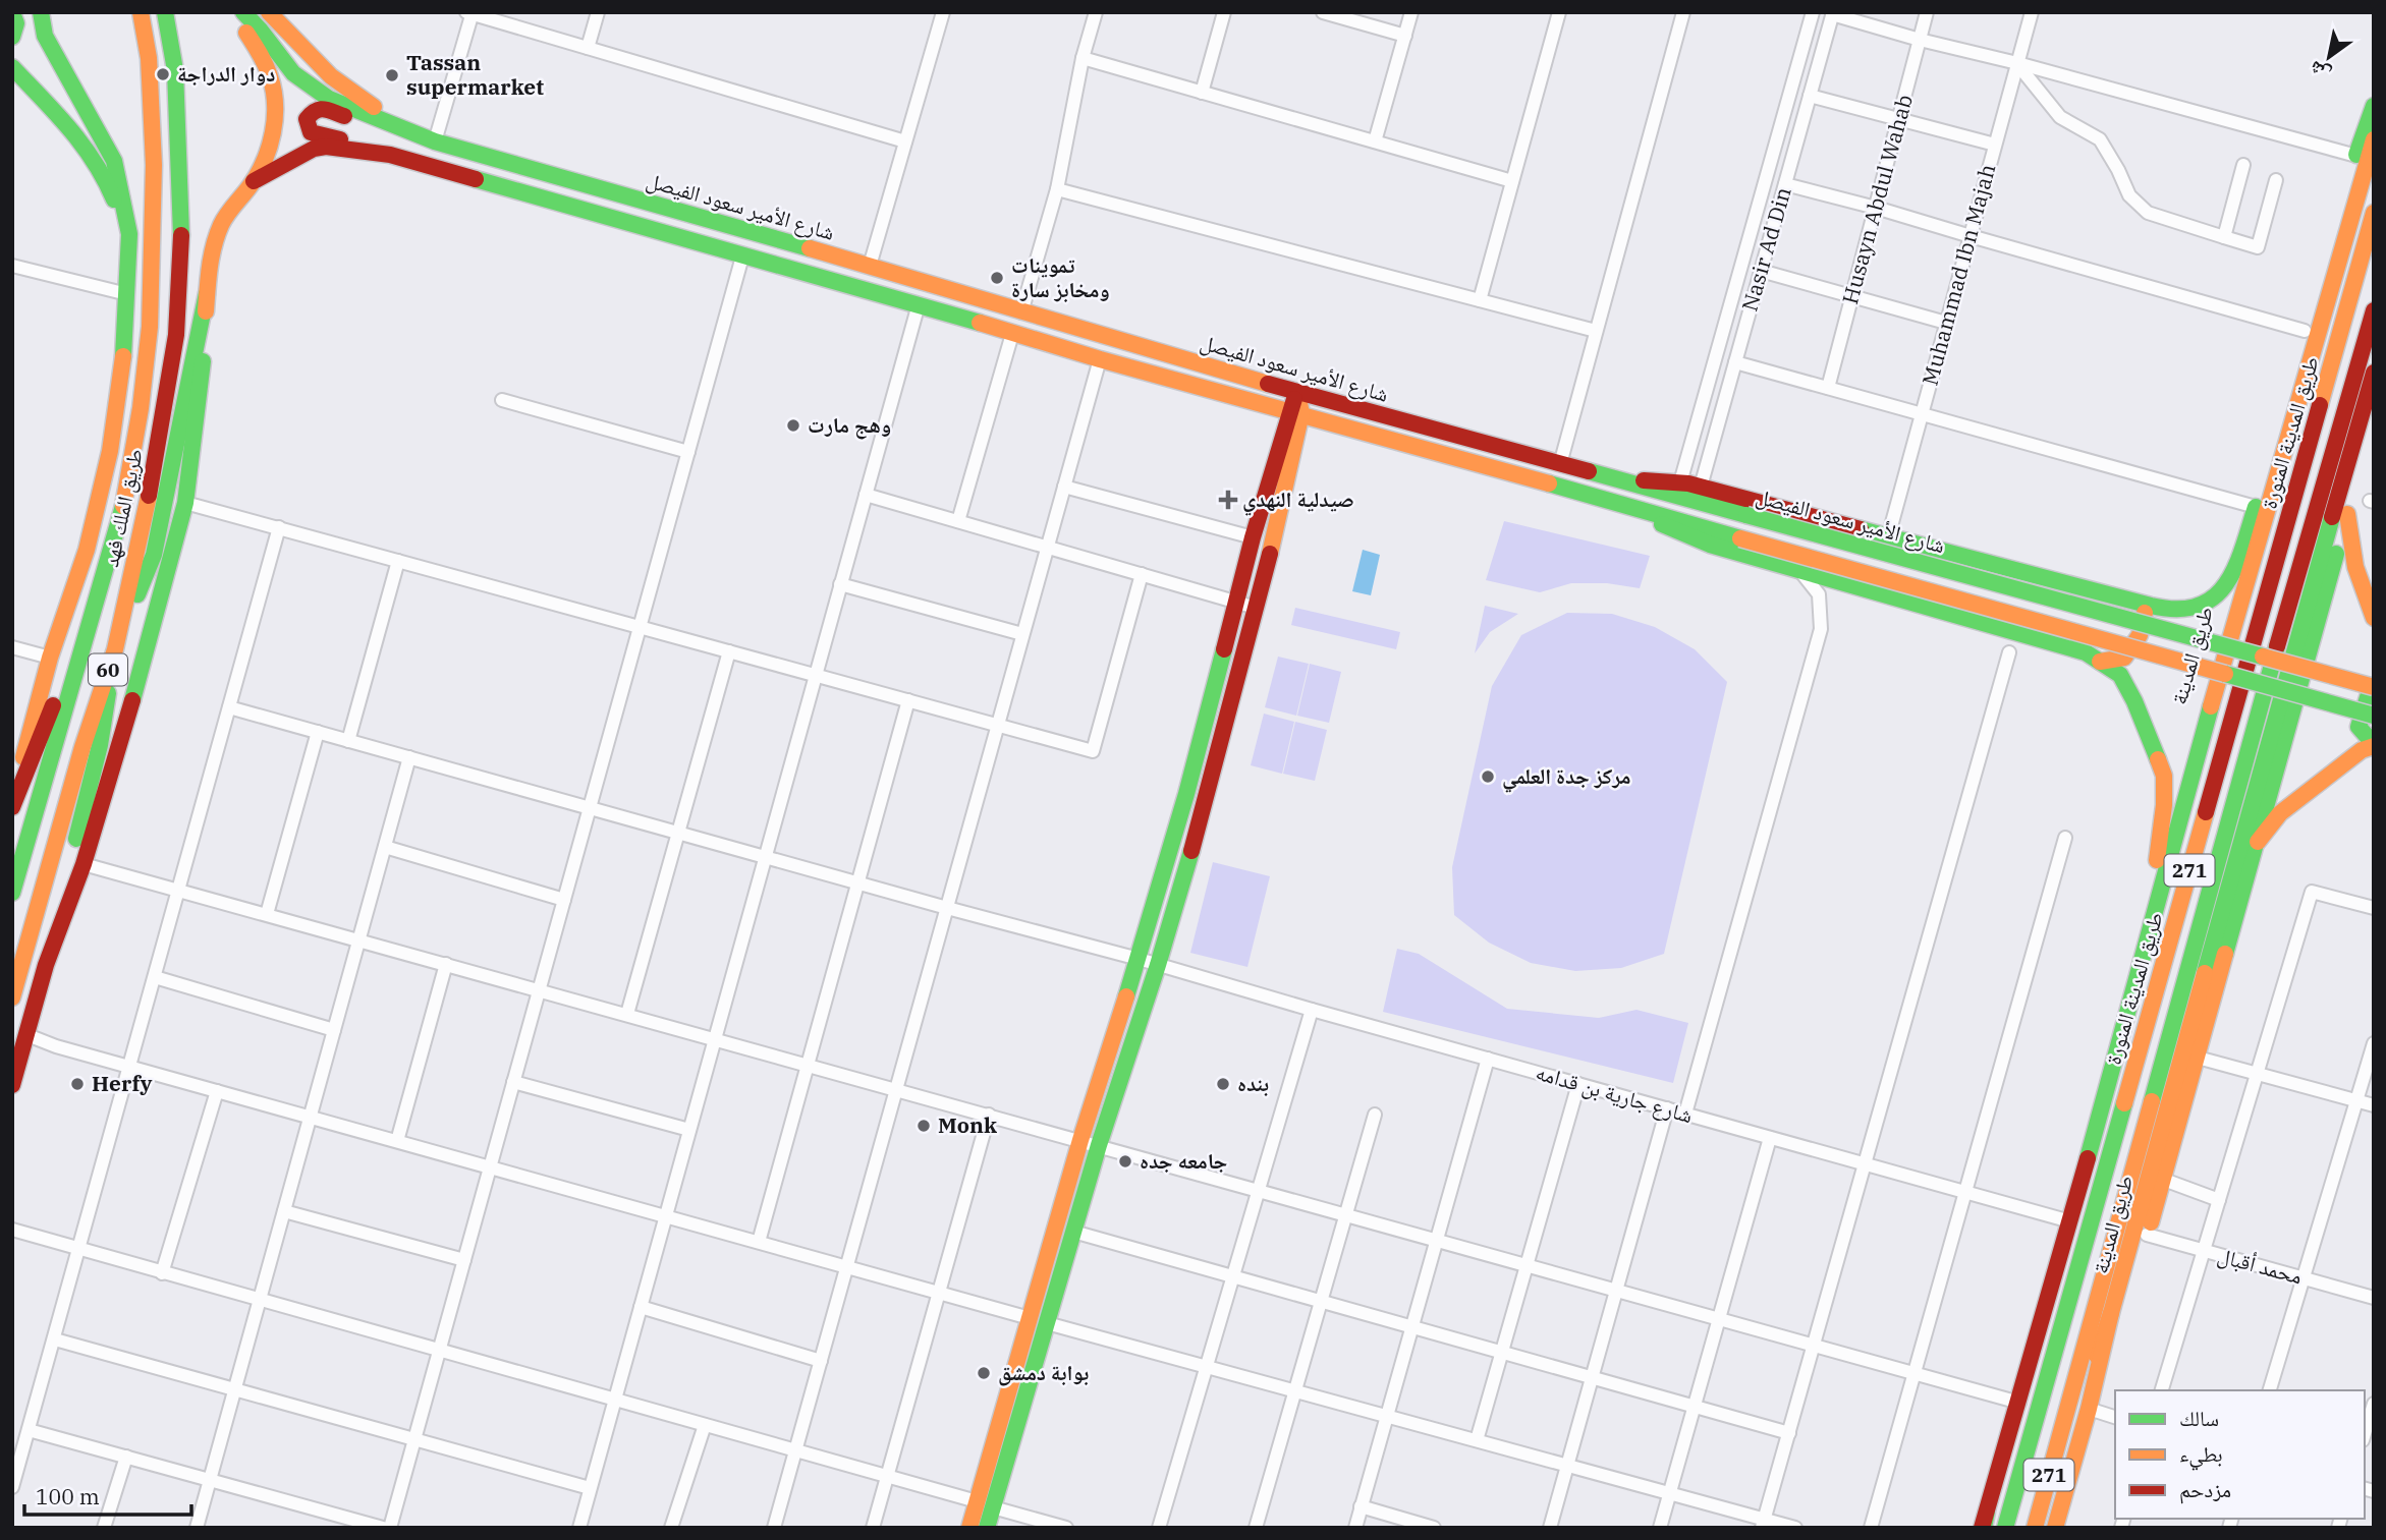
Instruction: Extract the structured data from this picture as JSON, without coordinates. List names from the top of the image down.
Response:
{
  "streets": {
    "main road": [
      "شارع الأمير سعود الفيصل",
      "طريق المدينة المنورة",
      "طريق الملك فهد",
      "طريق المدينة",
      "60",
      "271"
    ],
    "street": [
      "Husayn Abdul Wahab",
      "Nasir Ad Din",
      "Muhammad Ibn Majah",
      "شارع جارية بن قدامه",
      "محمد أقبال"
    ]
  },
  "crossings": [
    ["شارع الأمير سعود الفيصل", "طريق المدينة"],
    ["طريق المدينة", "شارع جارية بن قدامه"]
  ],
  "places": {
    "other": [
      "دوار الدراجة",
      "Tassan supermarket",
      "تموينات ومخابز سارة",
      "وهج مارت",
      "مركز جدة العلمي",
      "Herfy",
      "بنده",
      "Monk",
      "جامعه جده",
      "بوابة دمشق"
    ],
    "health": ["صيدلية النهدي"]
  },
  "legend": ["سالك", "بطيء", "مزدحم"],
  "scale_bar": "100 m",
  "north": "bottom left"
}
